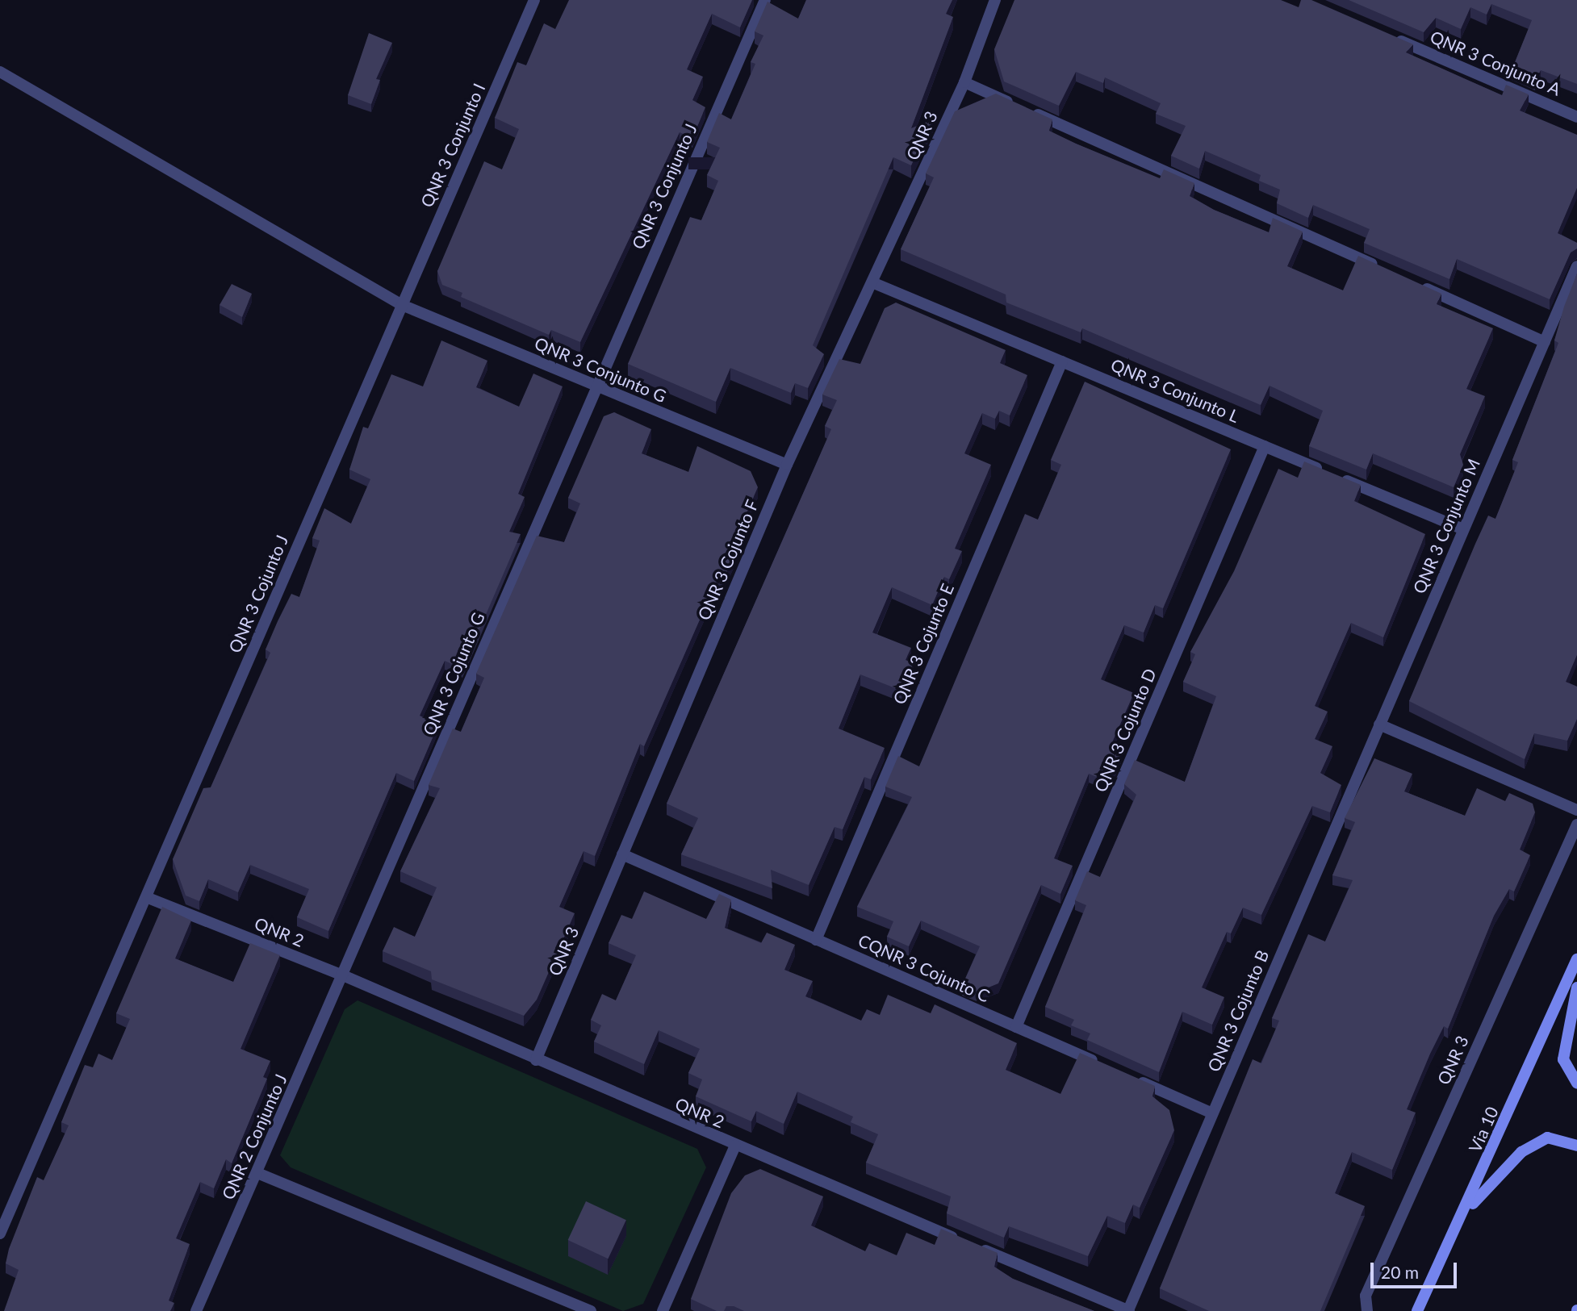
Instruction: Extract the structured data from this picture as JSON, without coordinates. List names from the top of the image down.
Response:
{
  "streets": {
    "main road": ["Via 10"],
    "street": [
      "QNR 3 Conjunto A",
      "QNR 3",
      "QNR 3 Conjunto I",
      "QNR 3 Conjunto J",
      "QNR 3 Conjunto G",
      "QNR 3 Conjunto L",
      "QNR 3 Conjunto M",
      "QNR 3 Cojunto F",
      "QNR 3 Cojunto J",
      "QNR 3 Cojunto E",
      "QNR 3 Cojunto G",
      "QNR 3 Cojunto D",
      "QNR 2",
      "CQNR 3 Cojunto C",
      "QNR 3 Cojunto B",
      "QNR 2 Conjunto J"
    ]
  },
  "crossings": [
    ["QNR 3", "QNR 3 Conjunto L"],
    ["QNR 3", "QNR 3 Cojunto F"],
    ["QNR 3", "QNR 2"],
    ["QNR 3", "CQNR 3 Cojunto C"],
    ["QNR 3 Conjunto I", "QNR 3 Conjunto G"],
    ["QNR 3 Conjunto I", "QNR 3 Cojunto J"],
    ["QNR 3 Conjunto J", "QNR 3 Conjunto G"],
    ["QNR 3 Conjunto J", "QNR 3 Cojunto G"],
    ["QNR 3 Conjunto G", "QNR 3 Cojunto F"],
    ["QNR 3 Conjunto G", "QNR 3 Cojunto J"],
    ["QNR 3 Conjunto G", "QNR 3 Cojunto G"],
    ["QNR 3 Conjunto L", "QNR 3 Conjunto M"],
    ["QNR 3 Conjunto L", "QNR 3 Cojunto F"],
    ["QNR 3 Conjunto L", "QNR 3 Cojunto E"],
    ["QNR 3 Conjunto L", "QNR 3 Cojunto D"],
    ["QNR 3 Conjunto M", "QNR 3 Cojunto B"],
    ["QNR 3 Cojunto F", "CQNR 3 Cojunto C"],
    ["QNR 3 Cojunto J", "QNR 2"],
    ["QNR 3 Cojunto E", "CQNR 3 Cojunto C"],
    ["QNR 3 Cojunto G", "QNR 2"],
    ["QNR 3 Cojunto G", "QNR 2 Conjunto J"],
    ["QNR 3 Cojunto D", "CQNR 3 Cojunto C"],
    ["QNR 2", "QNR 3 Cojunto B"],
    ["QNR 2", "QNR 2 Conjunto J"]
  ],
  "scale_bar": "20 m"
}
